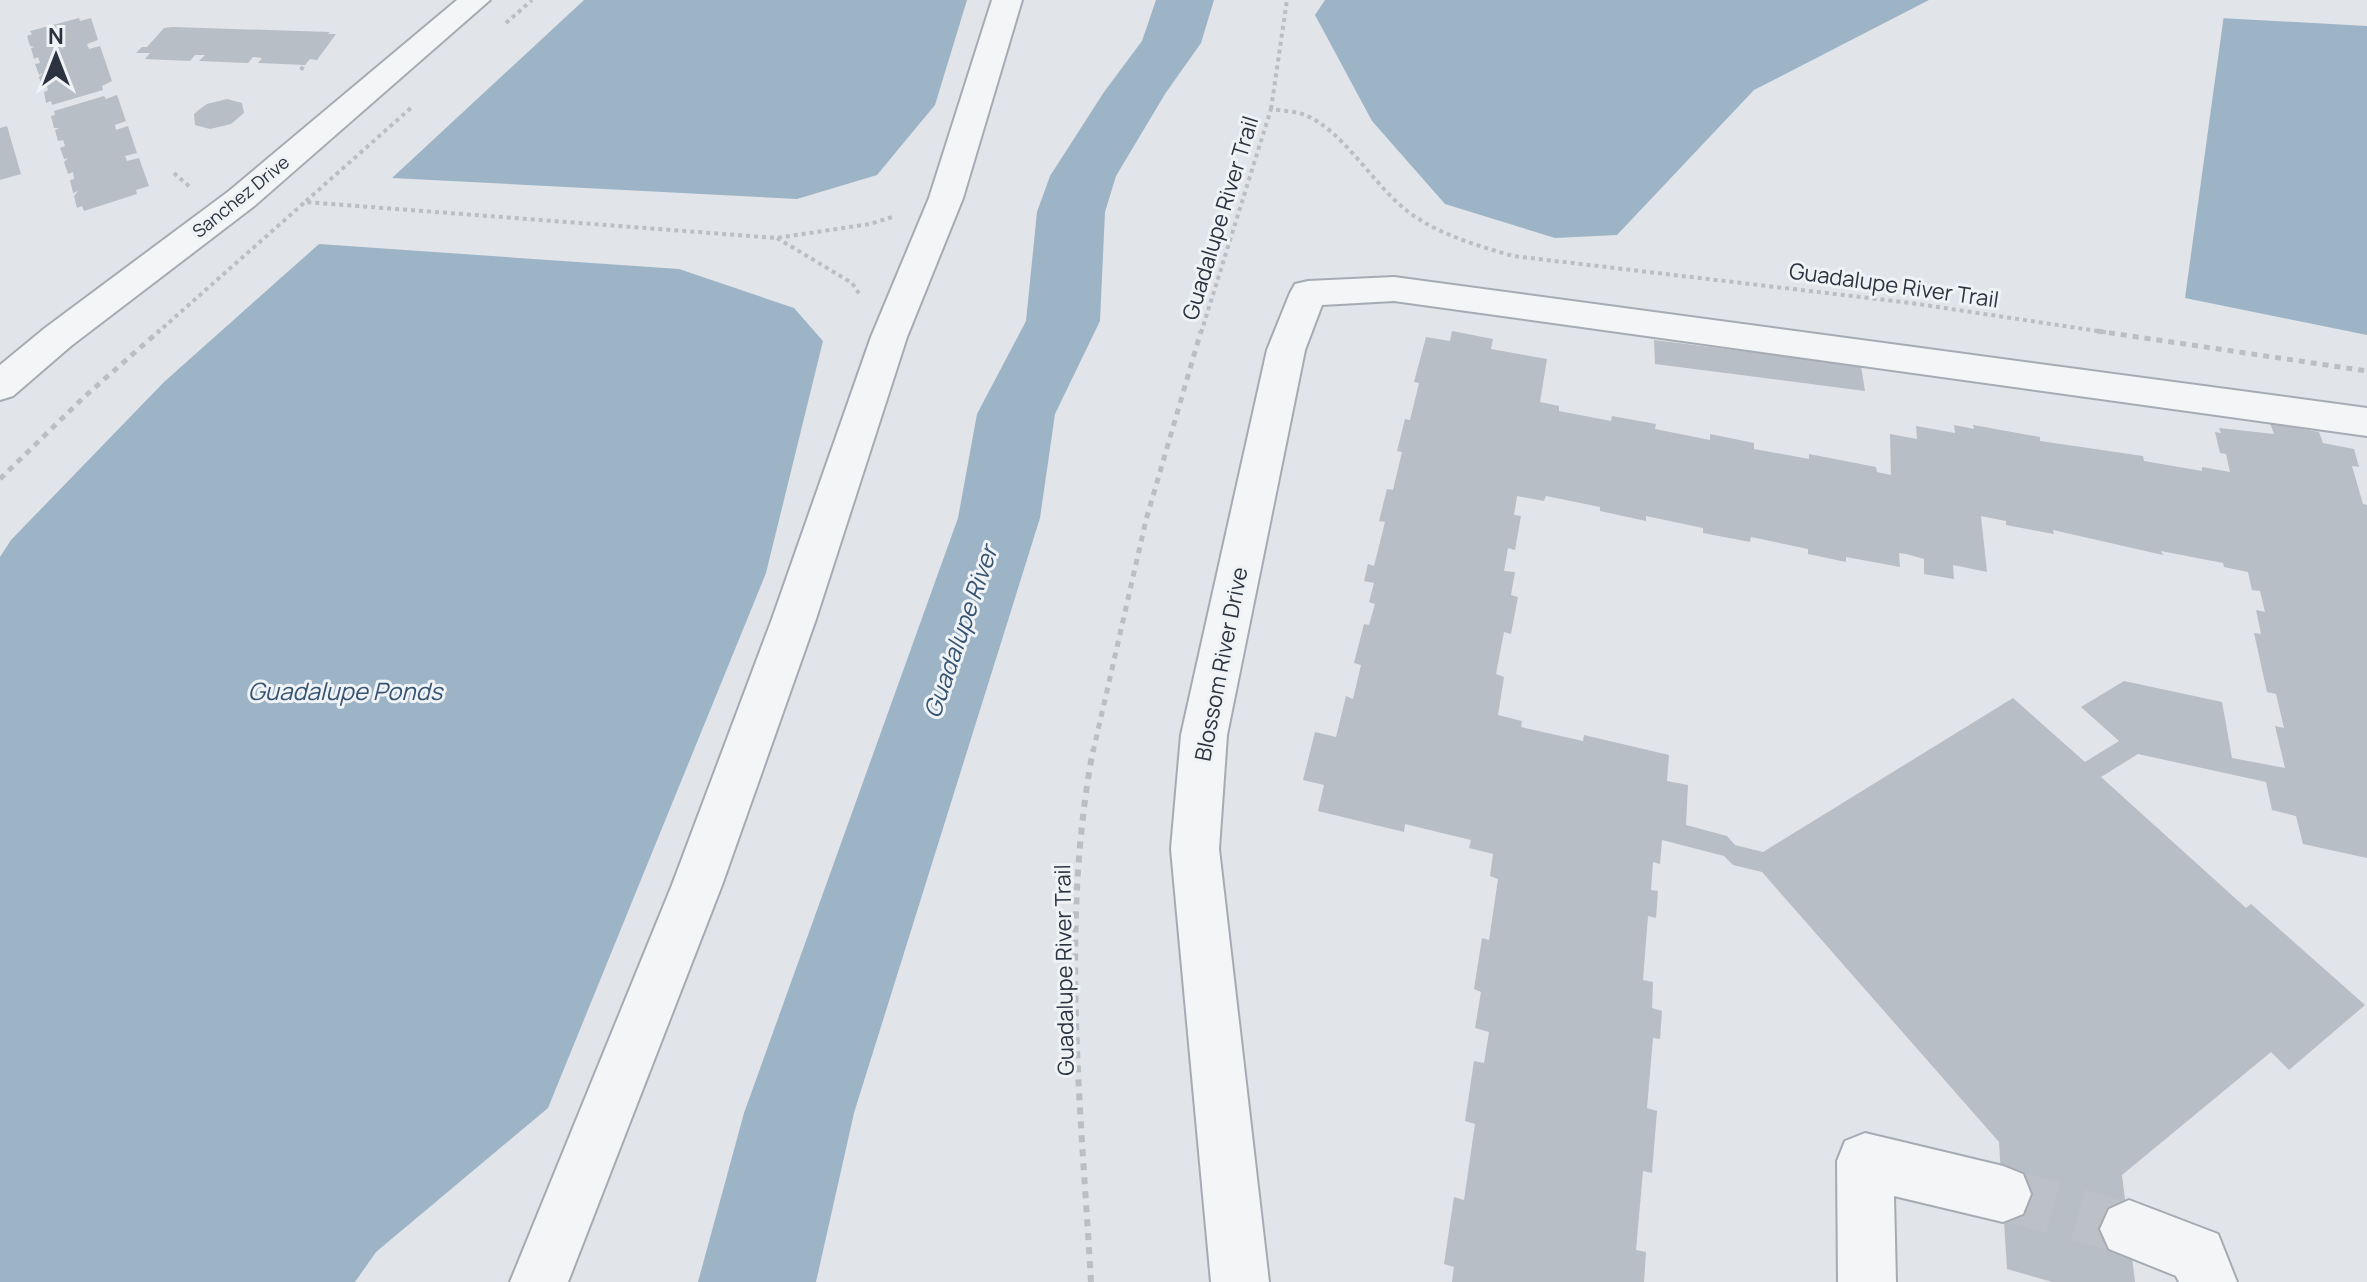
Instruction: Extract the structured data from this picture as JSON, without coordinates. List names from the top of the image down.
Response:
{
  "streets": {
    "street": ["Sanchez Drive", "Blossom River Drive"],
    "path": ["Guadalupe River Trail"]
  },
  "water": ["Guadalupe River", "Guadalupe Ponds"],
  "north": "top"
}
